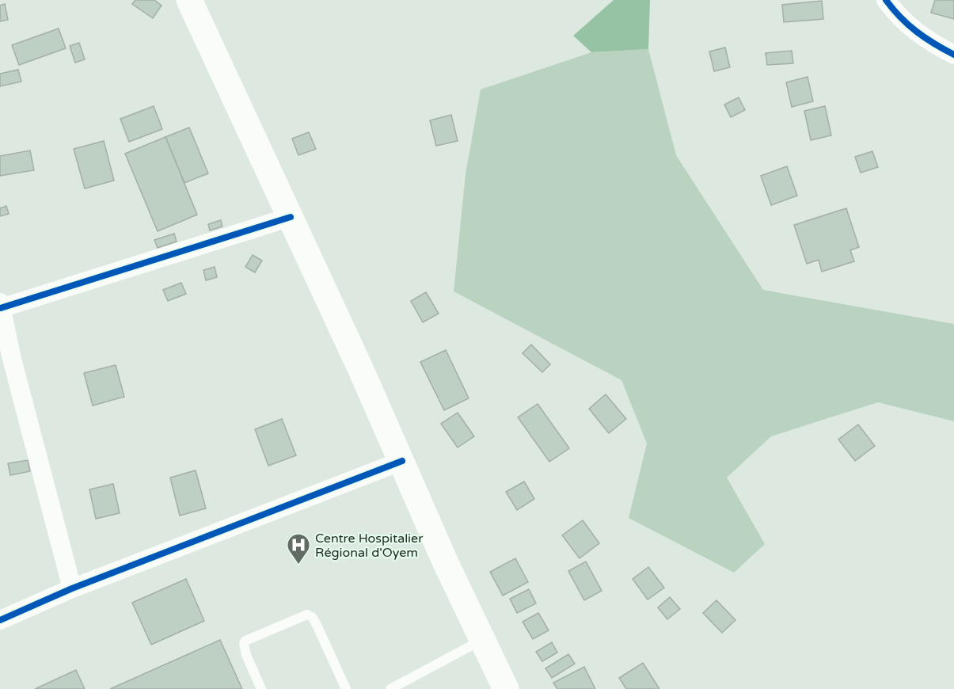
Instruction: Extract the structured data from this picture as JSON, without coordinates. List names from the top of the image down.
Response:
{
  "places": {
    "hospital": ["Centre Hospitalier Régional d'Oyem"]
  }
}
